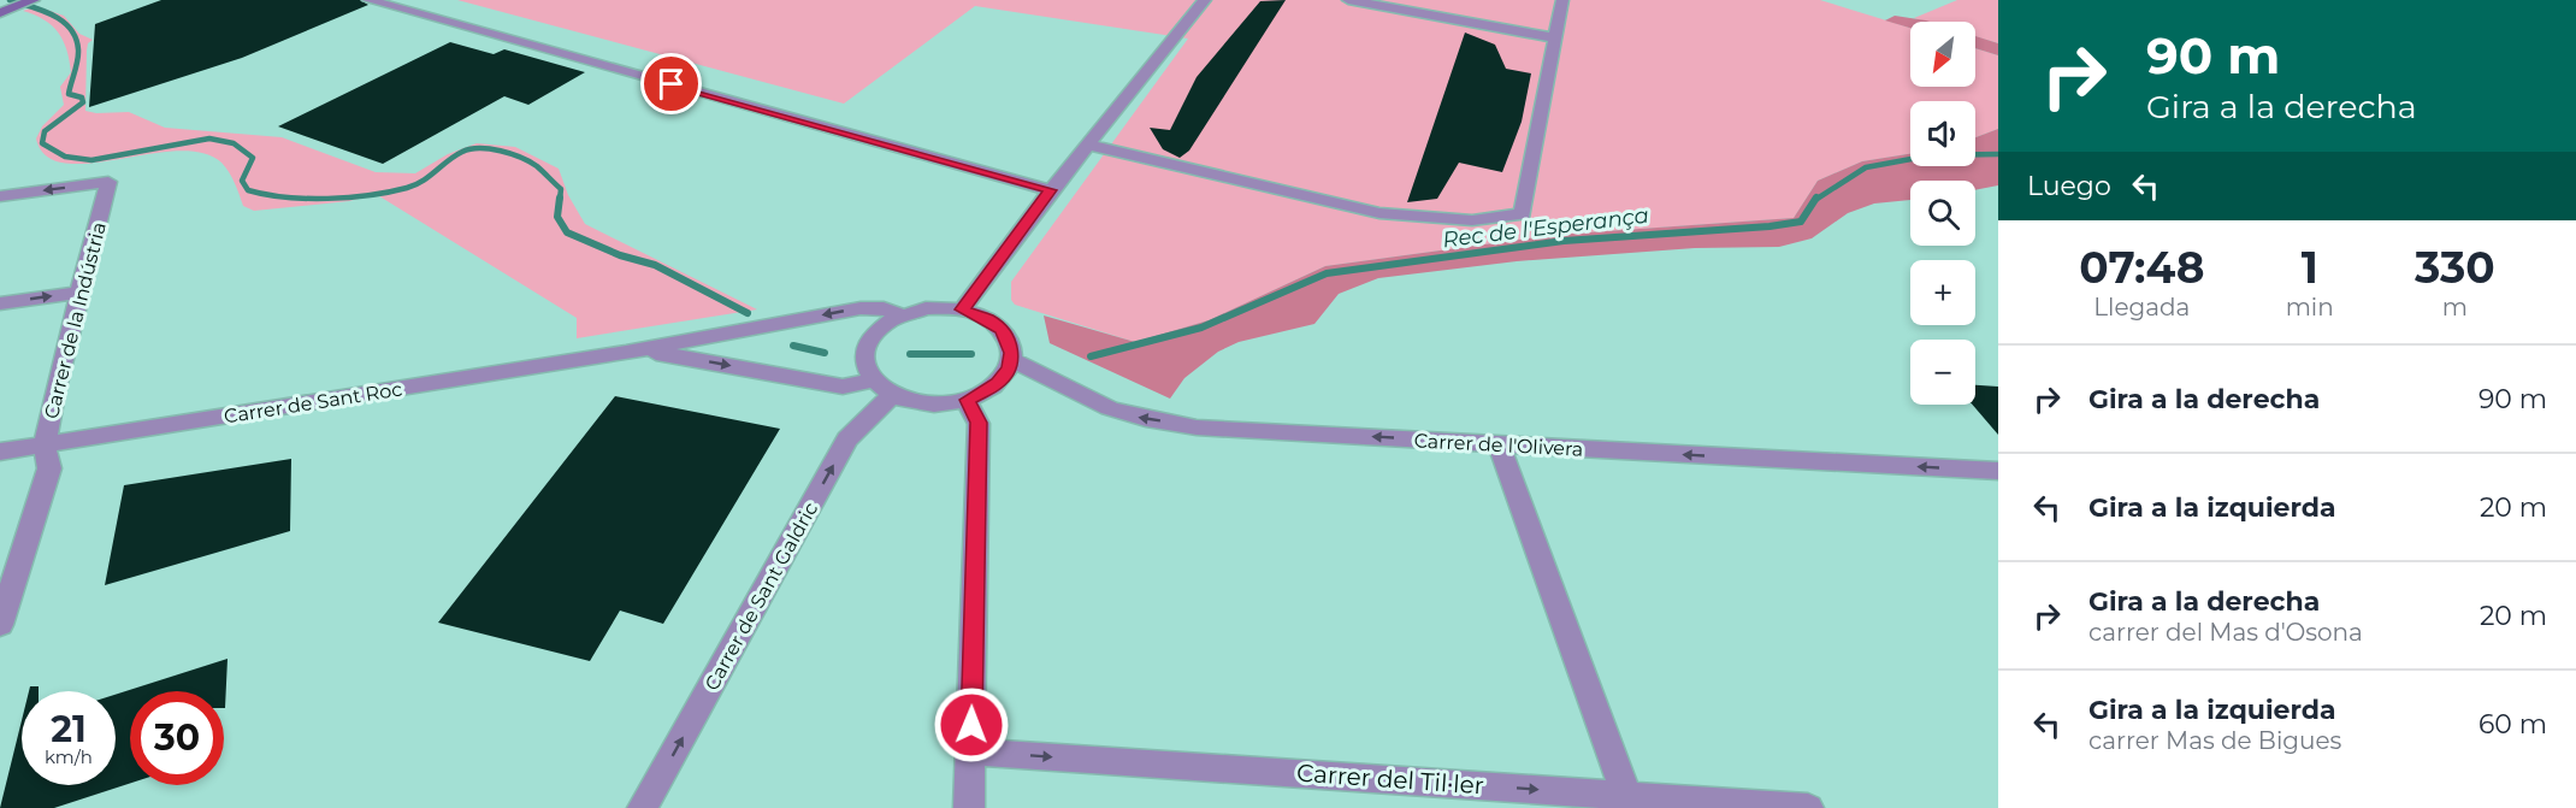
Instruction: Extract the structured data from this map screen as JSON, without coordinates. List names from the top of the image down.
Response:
{
  "streets": {
    "street": [
      "Carrer de la Indústria",
      "Carrer de Sant Roc",
      "Carrer de l'Olivera",
      "Carrer de Sant Galdric",
      "Carrer del Til·ler"
    ]
  },
  "crossings": [
    ["Carrer de la Indústria", "Carrer de Sant Roc"],
    ["Carrer de Sant Roc", "Carrer de l'Olivera"],
    ["Carrer de Sant Roc", "Carrer de Sant Galdric"],
    ["Carrer de l'Olivera", "Carrer de Sant Galdric"]
  ],
  "one_way": ["Carrer de l'Olivera", "Carrer de Sant Galdric", "Carrer del Til·ler"],
  "water": ["Rec de l'Esperança"],
  "north": "bottom left",
  "page": {
    "turn": ["90 m", "Gira a la derecha"],
    "map_buttons": ["+", "−"],
    "then": "Luego",
    "eta": [
      "07:48",
      "Llegada",
      "1",
      "min",
      "330",
      "m"
    ],
    "list": [
      {
        "name": "Gira a la derecha",
        "value": "90 m"
      },
      {
        "name": "Gira a la izquierda",
        "value": "20 m"
      },
      {
        "name": "Gira a la derecha",
        "note": "carrer del Mas d'Osona",
        "value": "20 m"
      },
      {
        "name": "Gira a la izquierda",
        "note": "carrer Mas de Bigues",
        "value": "60 m"
      }
    ],
    "speed": "21 km/h",
    "limit": "30"
  }
}
